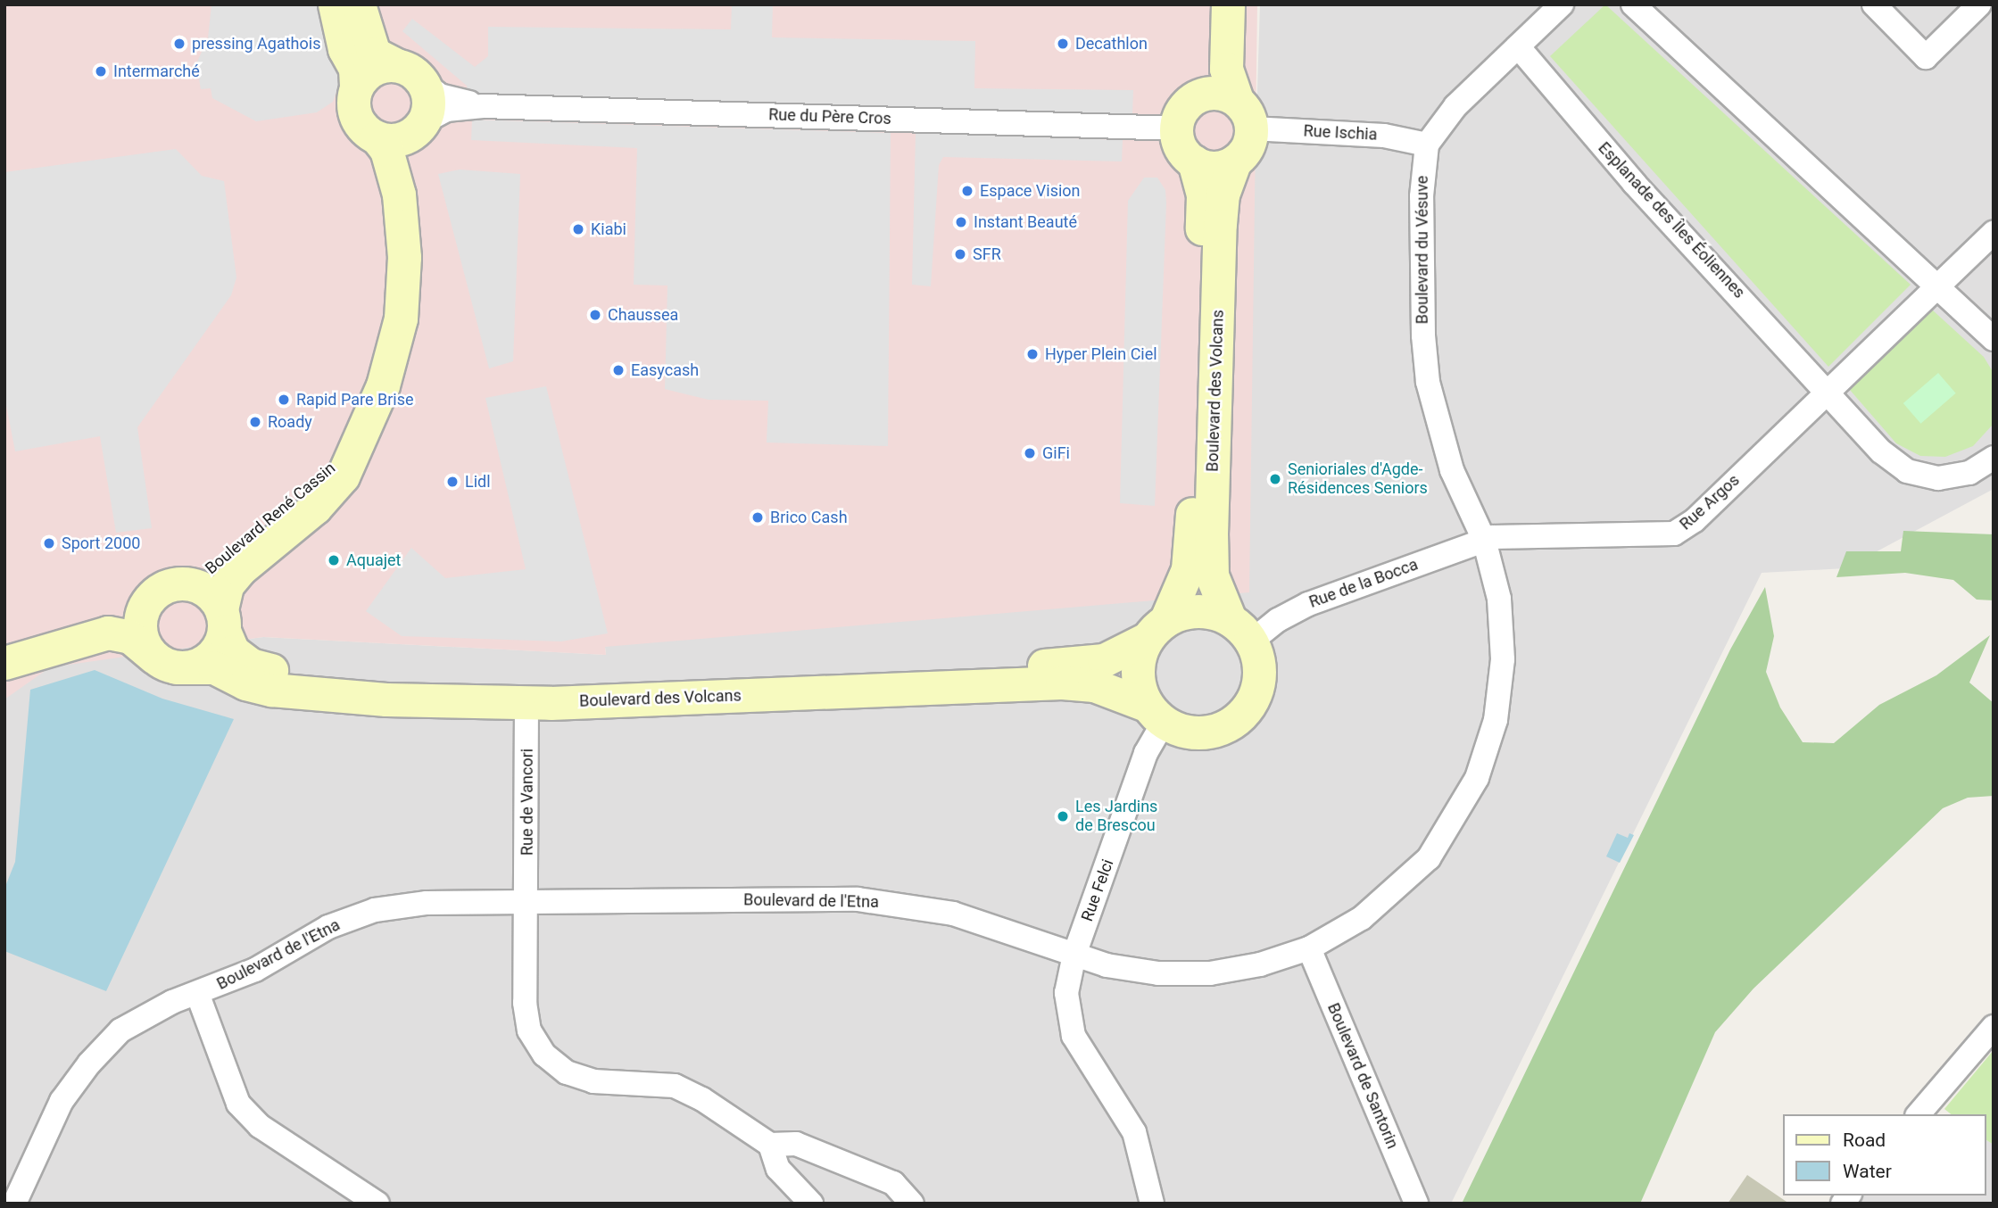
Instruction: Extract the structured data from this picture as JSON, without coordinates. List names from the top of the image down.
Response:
{
  "streets": {
    "street": [
      "Rue du Père Cros",
      "Rue Ischia",
      "Esplanade des Îles Éoliennes",
      "Boulevard du Vésuve",
      "Boulevard des Volcans",
      "Rue Argos",
      "Boulevard René Cassin",
      "Rue de la Bocca",
      "Rue de Vancori",
      "Rue Felci",
      "Boulevard de l'Etna",
      "Boulevard de Santorin"
    ]
  },
  "crossings": [
    ["Rue du Père Cros", "Rue Ischia"],
    ["Rue du Père Cros", "Boulevard des Volcans"],
    ["Rue du Père Cros", "Boulevard René Cassin"],
    ["Rue Ischia", "Boulevard du Vésuve"],
    ["Rue Ischia", "Boulevard des Volcans"],
    ["Esplanade des Îles Éoliennes", "Rue Argos"],
    ["Boulevard du Vésuve", "Rue Argos"],
    ["Boulevard du Vésuve", "Rue de la Bocca"],
    ["Boulevard du Vésuve", "Boulevard de l'Etna"],
    ["Boulevard des Volcans", "Boulevard René Cassin"],
    ["Boulevard des Volcans", "Rue de la Bocca"],
    ["Boulevard des Volcans", "Rue de Vancori"],
    ["Boulevard des Volcans", "Rue Felci"],
    ["Rue Argos", "Rue de la Bocca"],
    ["Rue Argos", "Boulevard de l'Etna"],
    ["Rue de la Bocca", "Rue Felci"],
    ["Rue de la Bocca", "Boulevard de l'Etna"],
    ["Rue de Vancori", "Boulevard de l'Etna"],
    ["Rue Felci", "Boulevard de l'Etna"],
    ["Boulevard de l'Etna", "Boulevard de Santorin"]
  ],
  "places": [
    "pressing Agathois",
    "Decathlon",
    "Intermarché",
    "Espace Vision",
    "Instant Beauté",
    "Kiabi",
    "SFR",
    "Chaussea",
    "Hyper Plein Ciel",
    "Easycash",
    "Rapid Pare Brise",
    "Roady",
    "GiFi",
    "Senioriales d'Agde- Résidences Seniors",
    "Lidl",
    "Brico Cash",
    "Sport 2000",
    "Aquajet",
    "Les Jardins de Brescou"
  ],
  "legend": ["Road", "Water"]
}
